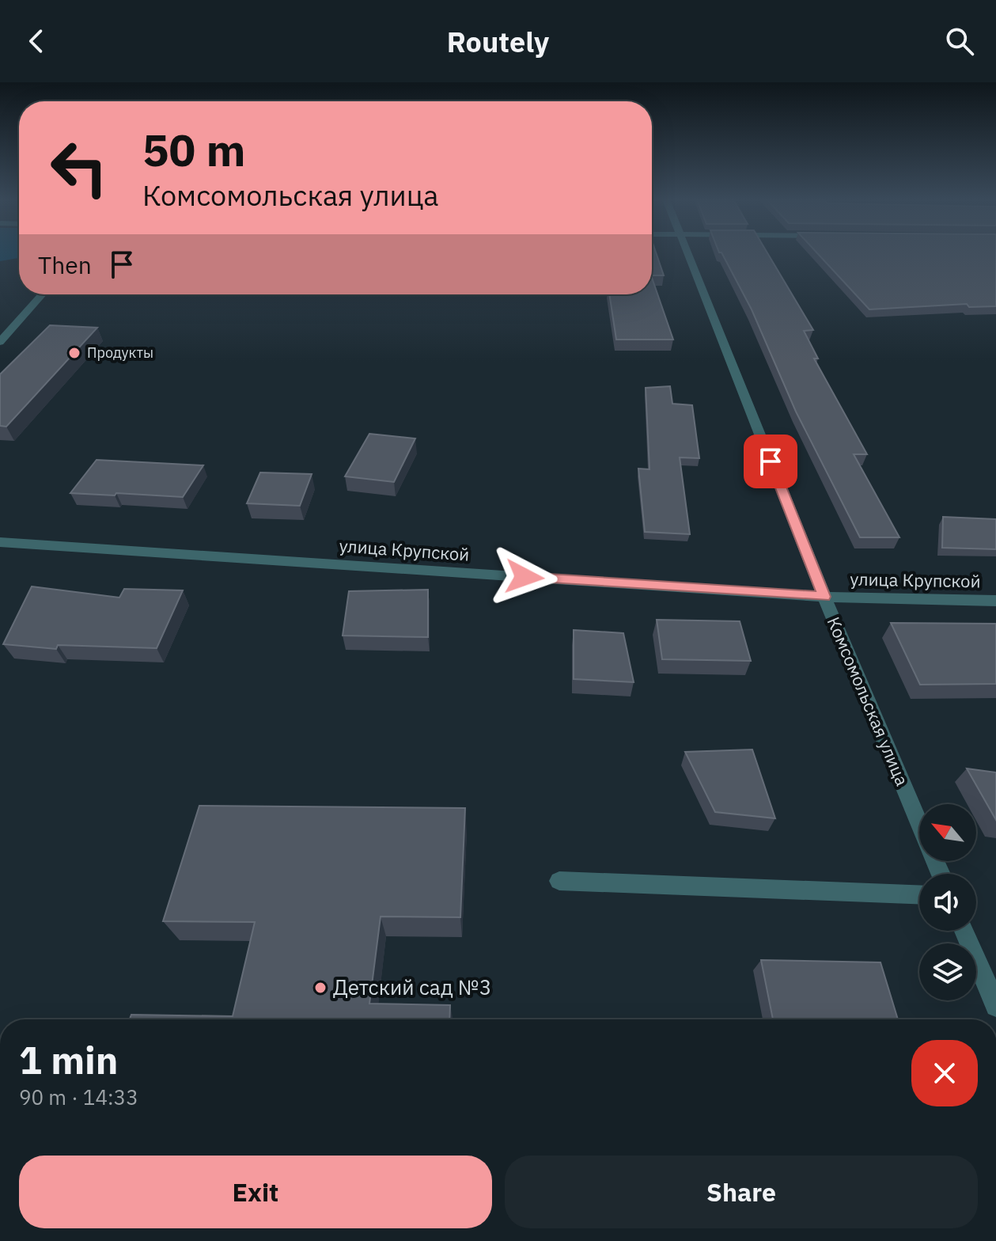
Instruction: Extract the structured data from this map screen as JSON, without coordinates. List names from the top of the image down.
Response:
{
  "streets": {
    "street": ["улица Крупской", "Комсомольская улица"]
  },
  "crossings": [
    ["улица Крупской", "Комсомольская улица"]
  ],
  "places": ["Продукты", "Детский сад №3"],
  "north": "top left",
  "page": {
    "header": "Routely",
    "turn": ["50 m", "Комсомольская улица"],
    "then": "Then",
    "heading": ["1 min", "90 m · 14:33"],
    "buttons": ["Exit", "Share"]
  }
}
